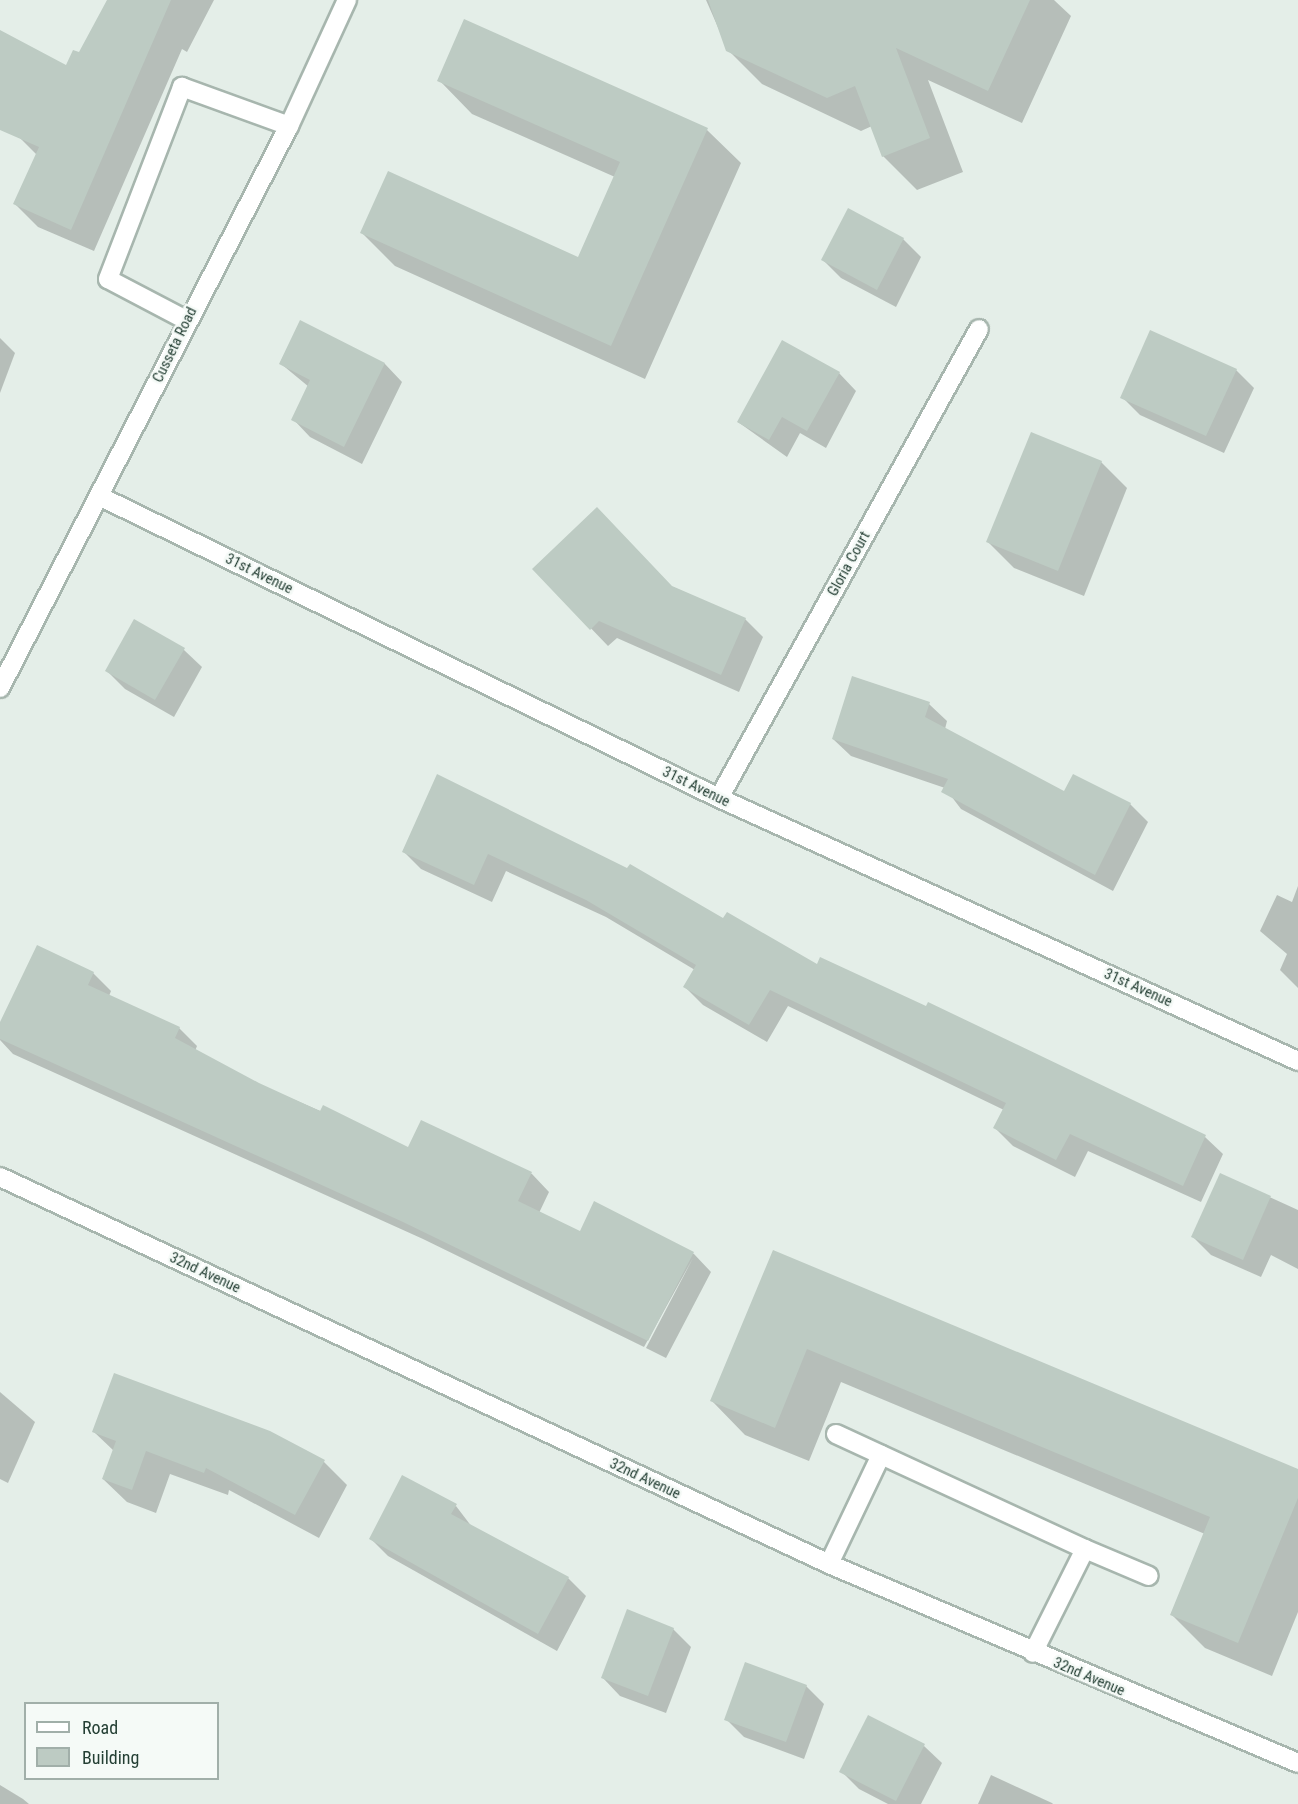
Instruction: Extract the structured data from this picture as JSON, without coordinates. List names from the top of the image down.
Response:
{
  "streets": {
    "street": [
      "Cusseta Road",
      "Gloria Court",
      "31st Avenue",
      "32nd Avenue"
    ]
  },
  "crossings": [
    ["Cusseta Road", "31st Avenue"],
    ["Gloria Court", "31st Avenue"]
  ],
  "legend": ["Road", "Building"]
}
